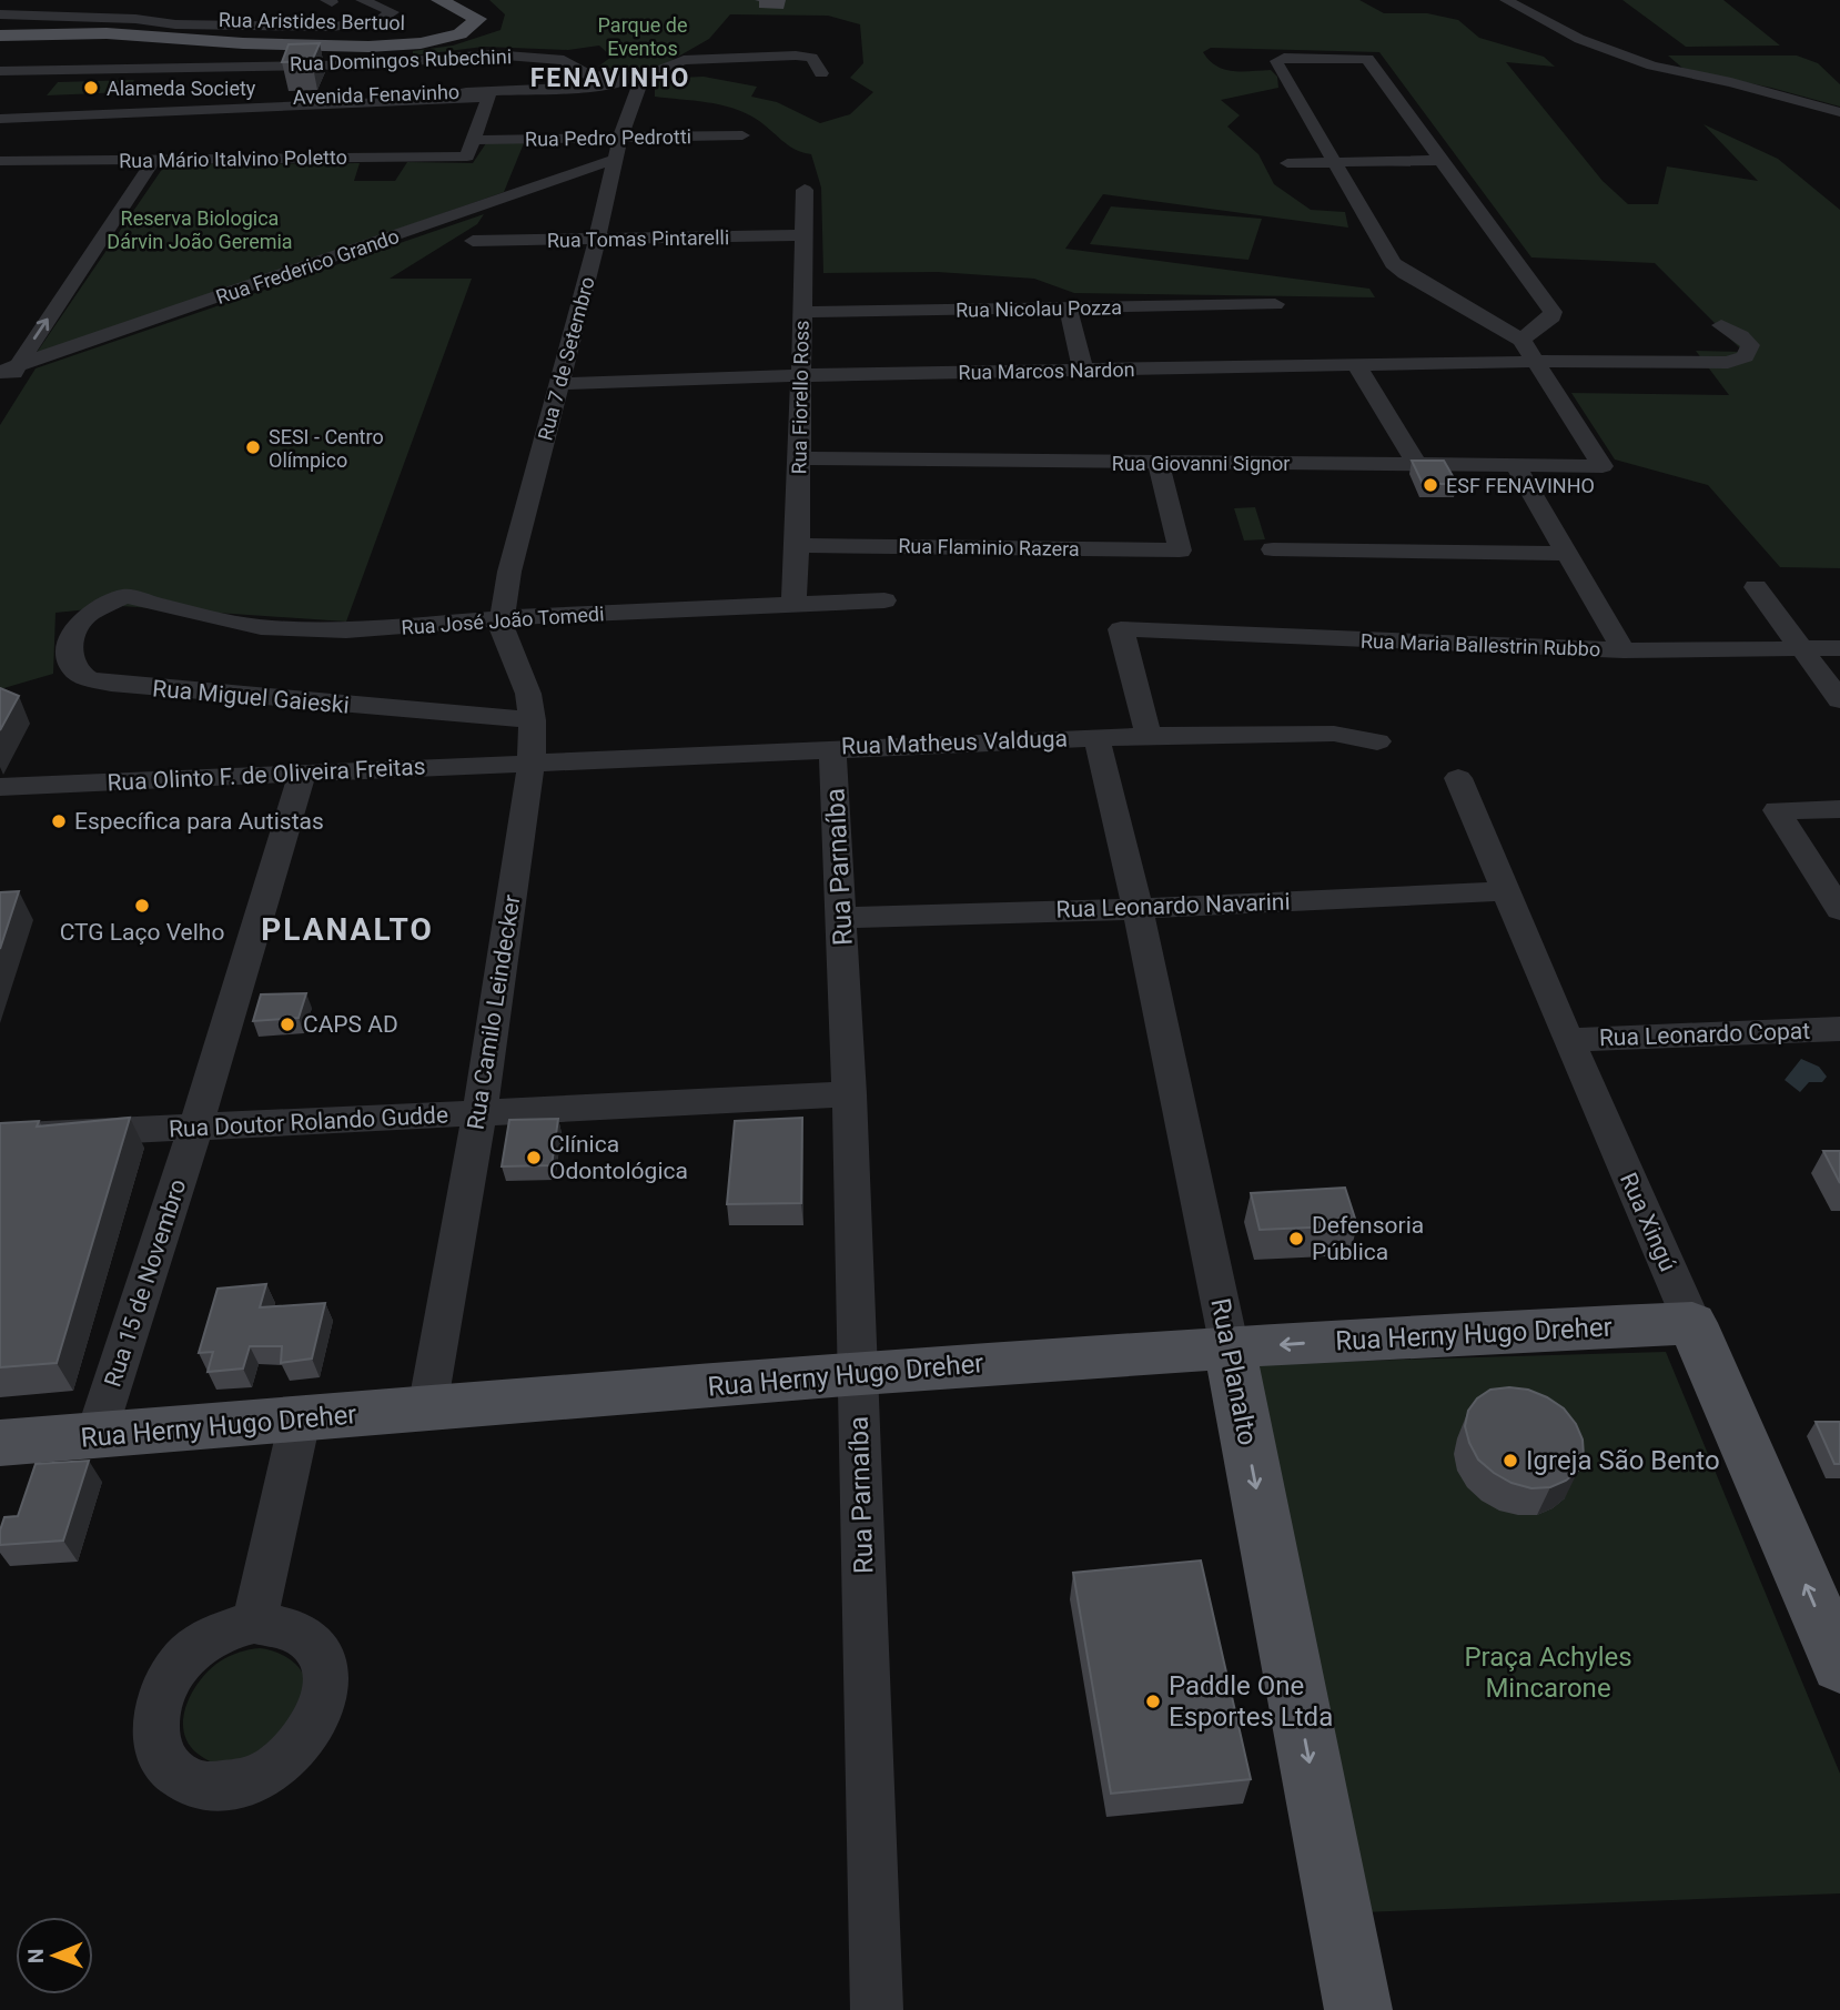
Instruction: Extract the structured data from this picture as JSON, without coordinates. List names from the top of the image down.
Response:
{
  "streets": {
    "main road": [
      "Rua Aristides Bertuol",
      "Rua Xingú",
      "Rua Herny Hugo Dreher",
      "Rua Planalto"
    ],
    "street": [
      "Rua Domingos Rubechini",
      "Avenida Fenavinho",
      "Rua Pedro Pedrotti",
      "Rua Mário Italvino Poletto",
      "Rua Tomas Pintarelli",
      "Rua Frederico Grando",
      "Rua Nicolau Pozza",
      "Rua 7 de Setembro",
      "Rua Marcos Nardon",
      "Rua Fiorello Ross",
      "Rua Giovanni Signor",
      "Rua Flaminio Razera",
      "Rua José João Tomedi",
      "Rua Maria Ballestrin Rubbo",
      "Rua Miguel Gaieski",
      "Rua Matheus Valduga",
      "Rua Olinto F. de Oliveira Freitas",
      "Rua Parnaíba",
      "Rua Leonardo Navarini",
      "Rua Camilo Leindecker",
      "Rua Leonardo Copat",
      "Rua Doutor Rolando Gudde",
      "Rua 15 de Novembro"
    ]
  },
  "crossings": [
    ["Avenida Fenavinho", "Rua 7 de Setembro"],
    ["Rua Pedro Pedrotti", "Rua Mário Italvino Poletto"],
    ["Rua Pedro Pedrotti", "Rua 7 de Setembro"],
    ["Rua Tomas Pintarelli", "Rua 7 de Setembro"],
    ["Rua Tomas Pintarelli", "Rua Fiorello Ross"],
    ["Rua Frederico Grando", "Rua 7 de Setembro"],
    ["Rua Nicolau Pozza", "Rua Fiorello Ross"],
    ["Rua 7 de Setembro", "Rua Marcos Nardon"],
    ["Rua 7 de Setembro", "Rua José João Tomedi"],
    ["Rua 7 de Setembro", "Rua Camilo Leindecker"],
    ["Rua Marcos Nardon", "Rua Fiorello Ross"],
    ["Rua Marcos Nardon", "Rua Giovanni Signor"],
    ["Rua Fiorello Ross", "Rua Giovanni Signor"],
    ["Rua Fiorello Ross", "Rua Flaminio Razera"],
    ["Rua Fiorello Ross", "Rua José João Tomedi"],
    ["Rua Giovanni Signor", "Rua Flaminio Razera"],
    ["Rua José João Tomedi", "Rua Miguel Gaieski"],
    ["Rua José João Tomedi", "Rua Camilo Leindecker"],
    ["Rua Maria Ballestrin Rubbo", "Rua Matheus Valduga"],
    ["Rua Miguel Gaieski", "Rua Camilo Leindecker"],
    ["Rua Matheus Valduga", "Rua Olinto F. de Oliveira Freitas"],
    ["Rua Matheus Valduga", "Rua Parnaíba"],
    ["Rua Matheus Valduga", "Rua Camilo Leindecker"],
    ["Rua Matheus Valduga", "Rua Planalto"],
    ["Rua Olinto F. de Oliveira Freitas", "Rua Camilo Leindecker"],
    ["Rua Olinto F. de Oliveira Freitas", "Rua 15 de Novembro"],
    ["Rua Parnaíba", "Rua Leonardo Navarini"],
    ["Rua Parnaíba", "Rua Doutor Rolando Gudde"],
    ["Rua Parnaíba", "Rua Herny Hugo Dreher"],
    ["Rua Leonardo Navarini", "Rua Xingú"],
    ["Rua Leonardo Navarini", "Rua Planalto"],
    ["Rua Camilo Leindecker", "Rua Doutor Rolando Gudde"],
    ["Rua Camilo Leindecker", "Rua Herny Hugo Dreher"],
    ["Rua Leonardo Copat", "Rua Xingú"],
    ["Rua Doutor Rolando Gudde", "Rua 15 de Novembro"],
    ["Rua Xingú", "Rua Herny Hugo Dreher"],
    ["Rua 15 de Novembro", "Rua Herny Hugo Dreher"],
    ["Rua Herny Hugo Dreher", "Rua Planalto"]
  ],
  "one_way": ["Rua Xingú", "Rua Planalto"],
  "districts": ["FENAVINHO", "PLANALTO"],
  "parks": ["Parque de Eventos", "Reserva Biologica Dárvin João Geremia", "Praça Achyles Mincarone"],
  "places": [
    "Alameda Society",
    "SESI - Centro Olímpico",
    "ESF FENAVINHO",
    "Específica para Autistas",
    "CTG Laço Velho",
    "CAPS AD",
    "Clínica Odontológica",
    "Defensoria Pública",
    "Igreja São Bento",
    "Paddle One Esportes Ltda"
  ],
  "north": "left"
}
